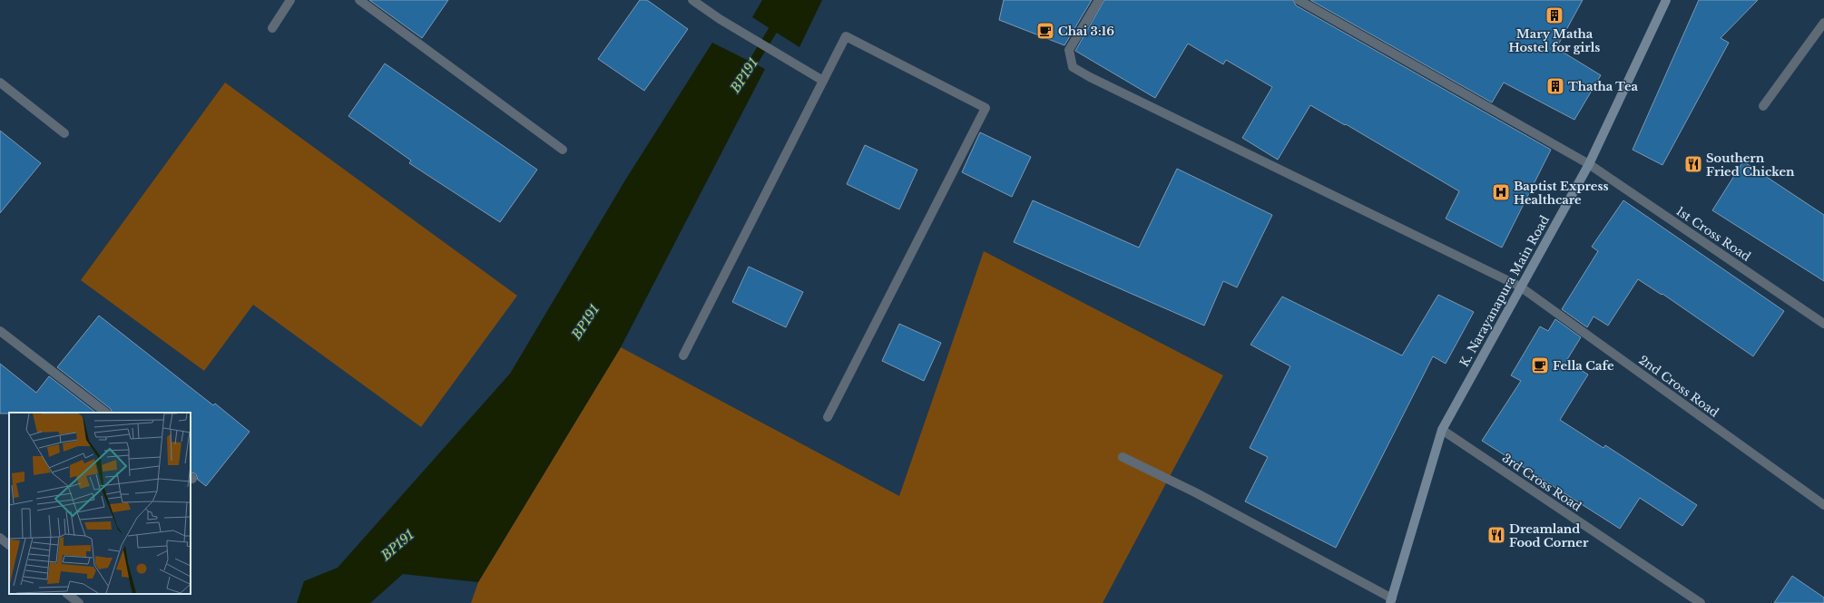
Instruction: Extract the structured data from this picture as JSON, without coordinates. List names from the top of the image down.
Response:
{
  "streets": {
    "street": [
      "1st Cross Road",
      "K. Narayanapura Main Road",
      "2nd Cross Road",
      "3rd Cross Road"
    ]
  },
  "crossings": [
    ["1st Cross Road", "K. Narayanapura Main Road"],
    ["K. Narayanapura Main Road", "2nd Cross Road"],
    ["K. Narayanapura Main Road", "3rd Cross Road"]
  ],
  "water": ["BP191"],
  "places": {
    "building": ["Mary Matha Hostel for girls", "Thatha Tea"],
    "cafe": ["Chai 3:16", "Fella Cafe"],
    "restaurant": ["Southern Fried Chicken", "Dreamland Food Corner"],
    "hospital": ["Baptist Express Healthcare"]
  }
}
